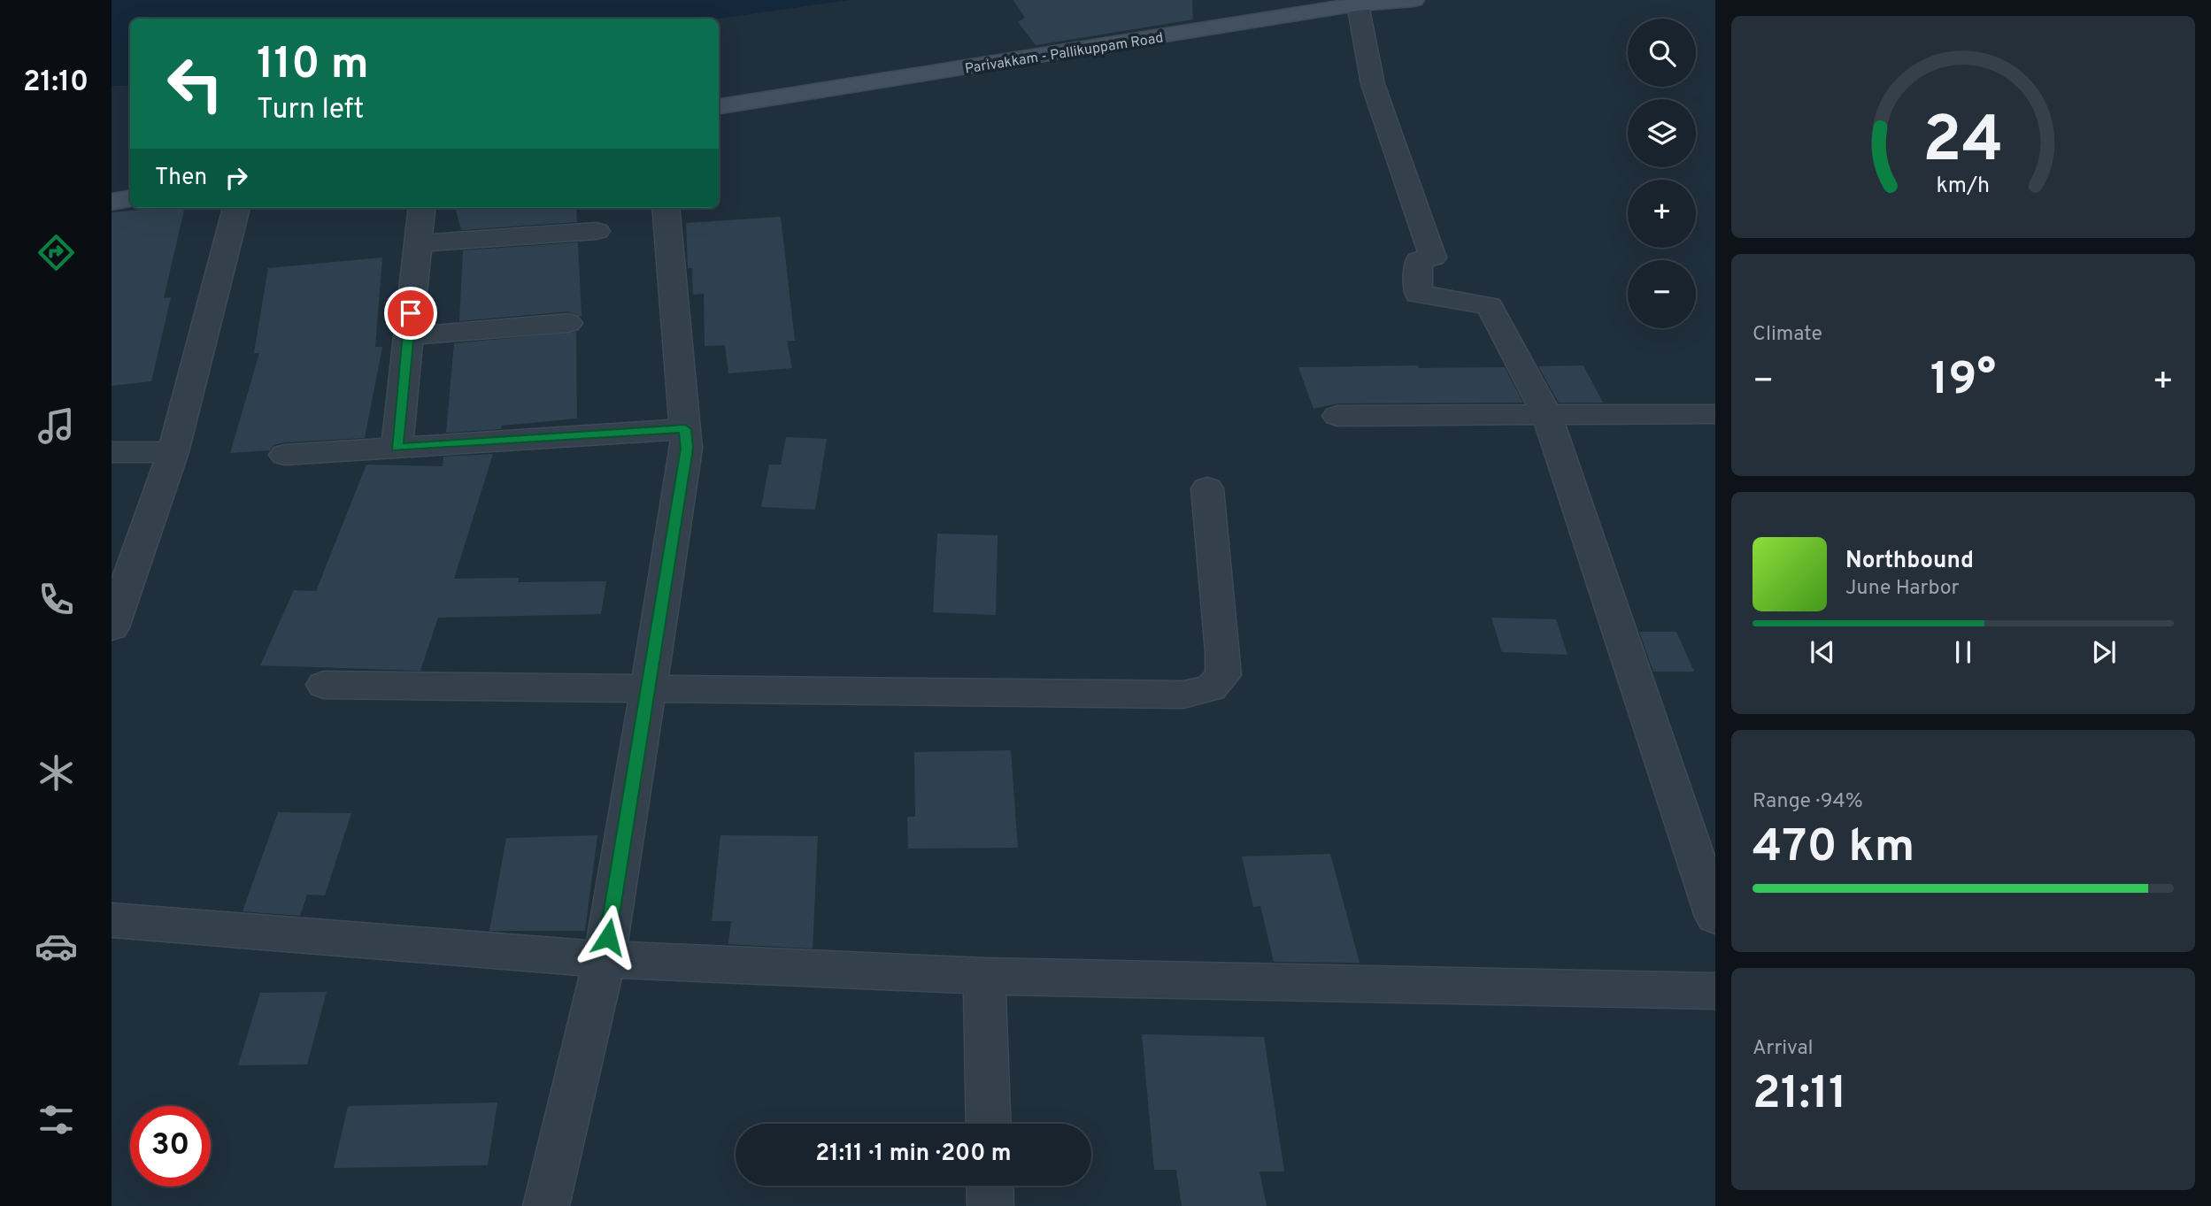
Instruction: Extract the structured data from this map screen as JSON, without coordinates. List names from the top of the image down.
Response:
{
  "streets": {
    "street": ["Parivakkam - Pallikuppam Road"]
  },
  "page": {
    "tabs": "21:10",
    "map_buttons": ["+", "−"],
    "turn": ["110 m", "Turn left"],
    "then": "Then",
    "tile": [
      "Climate",
      ["Range · 94%", "470 km"],
      ["Arrival", "21:11"]
    ],
    "heat": ["−", "19°", "+"],
    "song": ["Northbound", "June Harbor"],
    "limit": "30",
    "trip": "21:11 · 1 min · 200 m",
    "gauge": ["24", "km/h"]
  }
}
